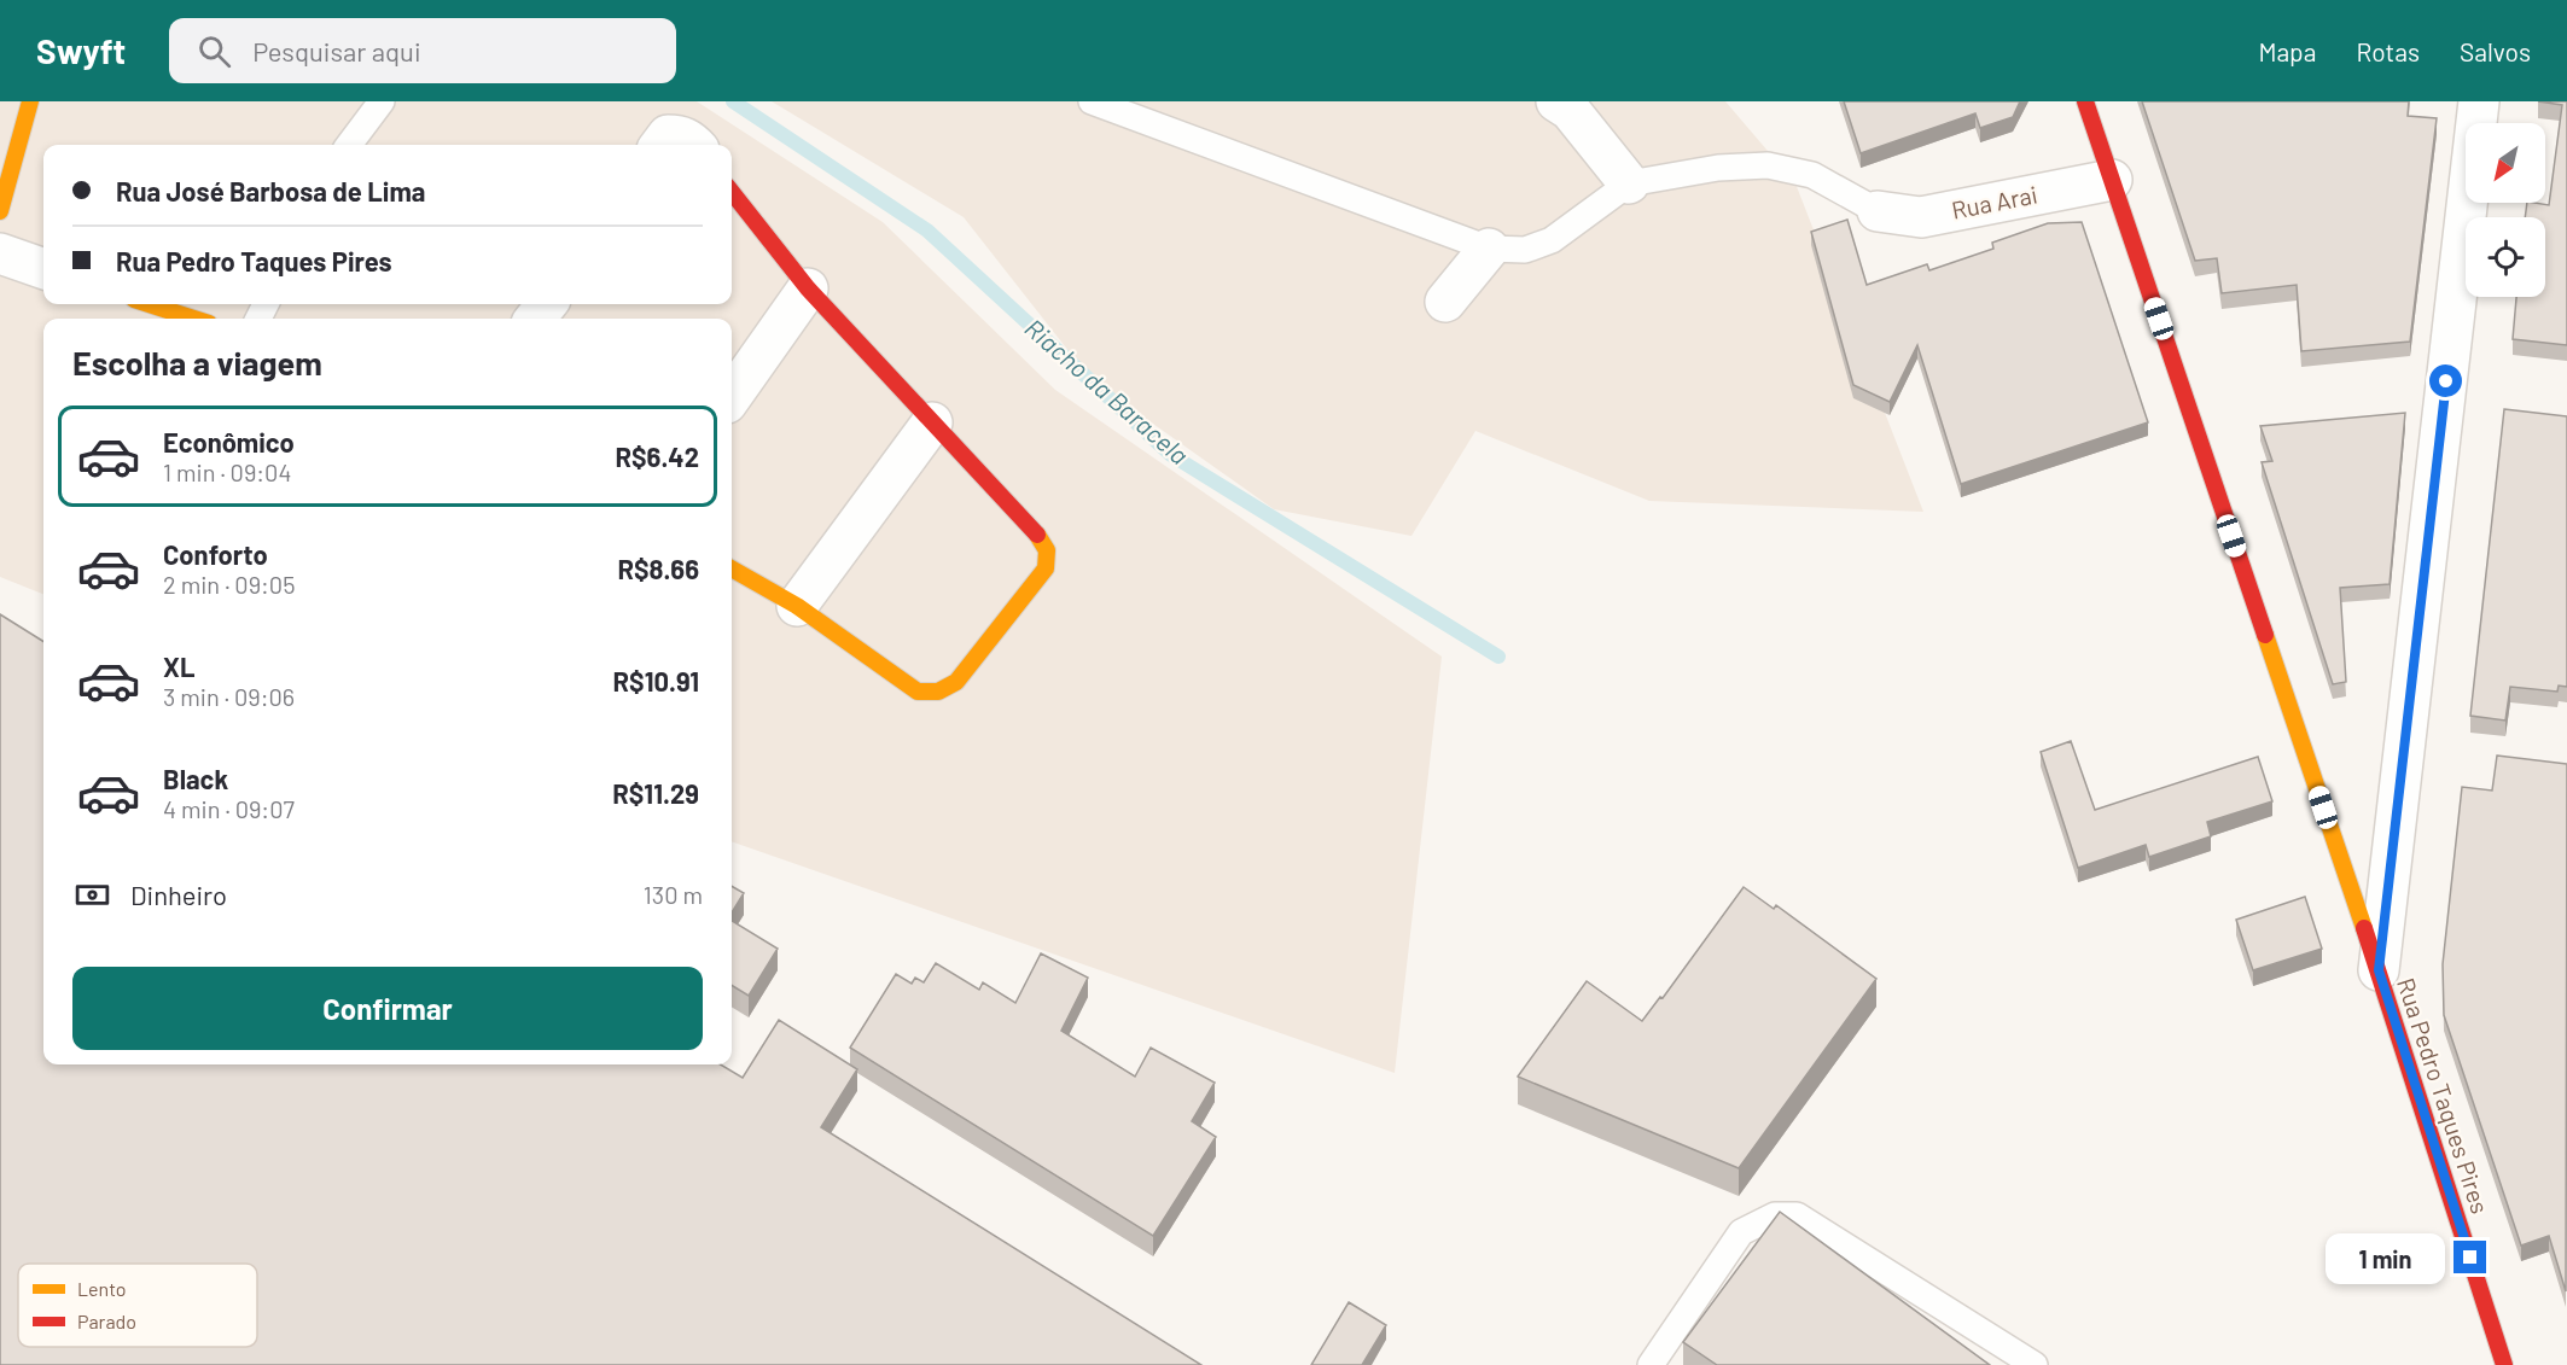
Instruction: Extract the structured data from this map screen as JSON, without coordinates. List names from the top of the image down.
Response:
{
  "streets": {
    "street": ["Rua Arai", "Rua Pedro Taques Pires"]
  },
  "crossings": [
    ["Rua Arai", "Rua Pedro Taques Pires"]
  ],
  "water": ["Riacho da Baracela"],
  "legend": ["Lento", "Parado"],
  "north": "bottom left",
  "page": {
    "header": "Swyft",
    "search": "Pesquisar aqui",
    "nav": ["Mapa", "Rotas", "Salvos"],
    "banner": ["Rua José Barbosa de Lima", "Rua Pedro Taques Pires"],
    "heading": "Escolha a viagem",
    "list": [
      {
        "name": "Econômico",
        "note": "1 min · 09:04",
        "value": "R$6.42"
      },
      {
        "name": "Conforto",
        "note": "2 min · 09:05",
        "value": "R$8.66"
      },
      {
        "name": "XL",
        "note": "3 min · 09:06",
        "value": "R$10.91"
      },
      {
        "name": "Black",
        "note": "4 min · 09:07",
        "value": "R$11.29"
      }
    ],
    "pay": ["Dinheiro", "130 m"],
    "buttons": "Confirmar",
    "bubble": "1 min"
  }
}
